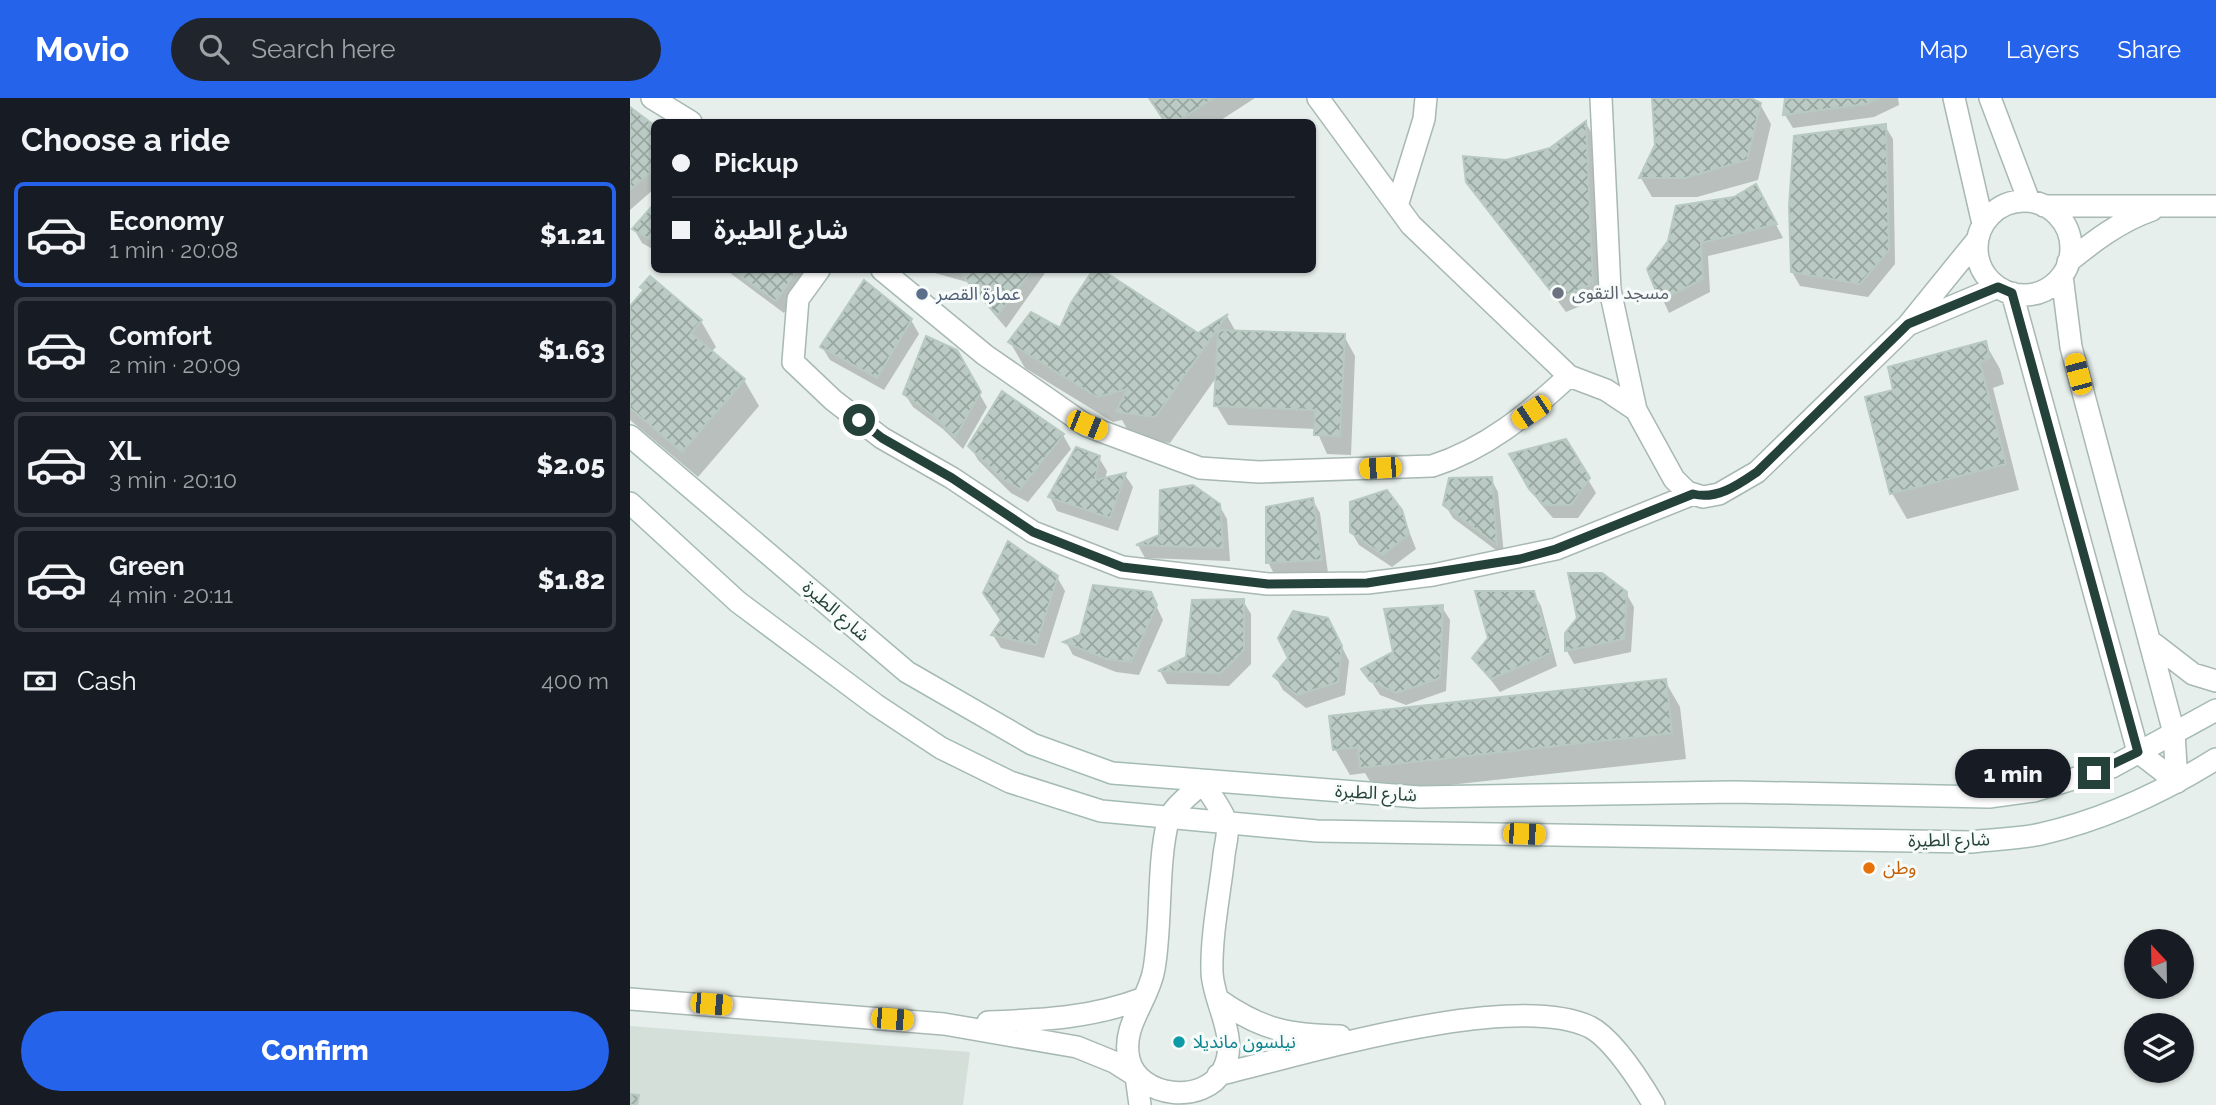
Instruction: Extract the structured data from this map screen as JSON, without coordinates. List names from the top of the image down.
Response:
{
  "streets": {
    "street": ["شارع الطيرة"]
  },
  "places": [
    "مسجد التقوى",
    "عمارة القصر",
    "وطن",
    "نيلسون مانديلا"
  ],
  "north": "top",
  "page": {
    "header": "Movio",
    "search": "Search here",
    "nav": ["Map", "Layers", "Share"],
    "heading": "Choose a ride",
    "banner": ["Pickup", "شارع الطيرة"],
    "list": [
      {
        "name": "Economy",
        "note": "1 min · 20:08",
        "value": "$1.21"
      },
      {
        "name": "Comfort",
        "note": "2 min · 20:09",
        "value": "$1.63"
      },
      {
        "name": "XL",
        "note": "3 min · 20:10",
        "value": "$2.05"
      },
      {
        "name": "Green",
        "note": "4 min · 20:11",
        "value": "$1.82"
      }
    ],
    "pay": ["Cash", "400 m"],
    "bubble": "1 min",
    "buttons": "Confirm"
  }
}
